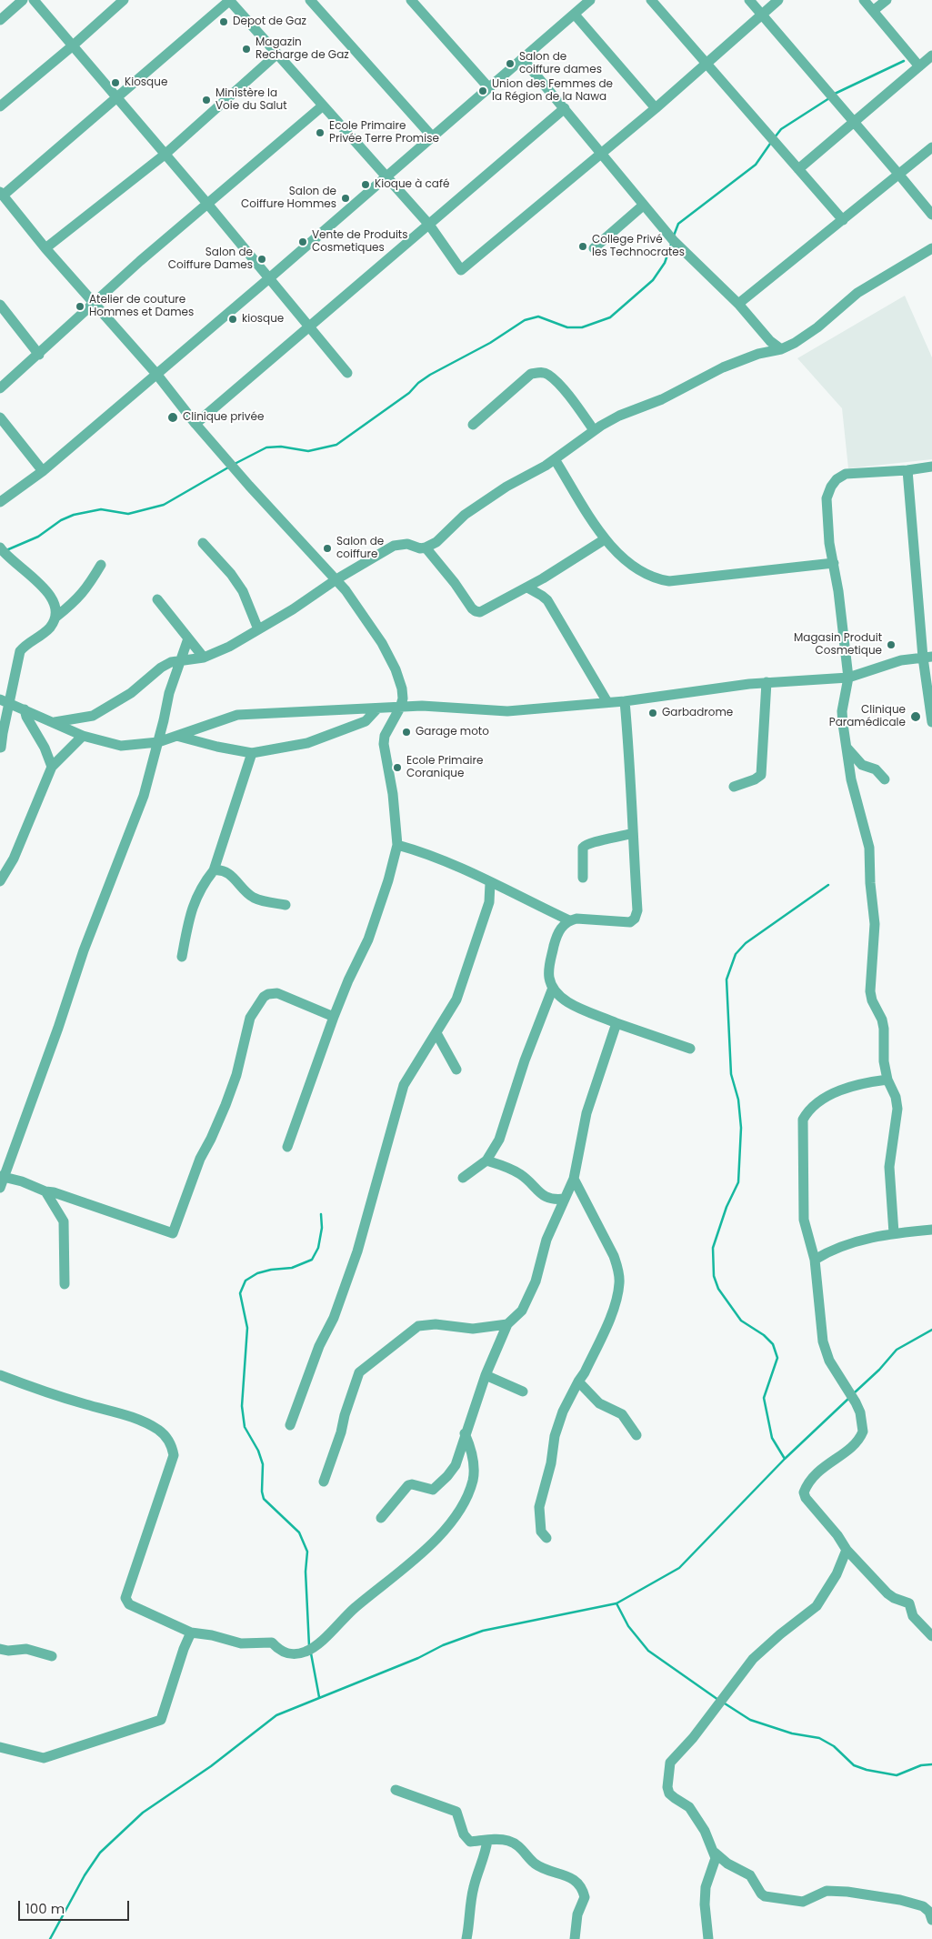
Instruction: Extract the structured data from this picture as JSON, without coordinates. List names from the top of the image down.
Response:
{
  "places": [
    "Depot de Gaz",
    "Magazin Recharge de Gaz",
    "Salon de coiffure dames",
    "Kiosque",
    "Union des Femmes de la Région de la Nawa",
    "Ministère la Voie du Salut",
    "Ecole Primaire Privée Terre Promise",
    "Kioque à café",
    "Salon de Coiffure Hommes",
    "Vente de Produits Cosmetiques",
    "College Privé les Technocrates",
    "Salon de Coiffure Dames",
    "Atelier de couture Hommes et Dames",
    "kiosque",
    "Clinique privée",
    "Salon de coiffure",
    "Magasin Produit Cosmetique",
    "Garbadrome",
    "Clinique Paramédicale",
    "Garage moto",
    "Ecole Primaire Coranique"
  ],
  "scale_bar": "100 m"
}
